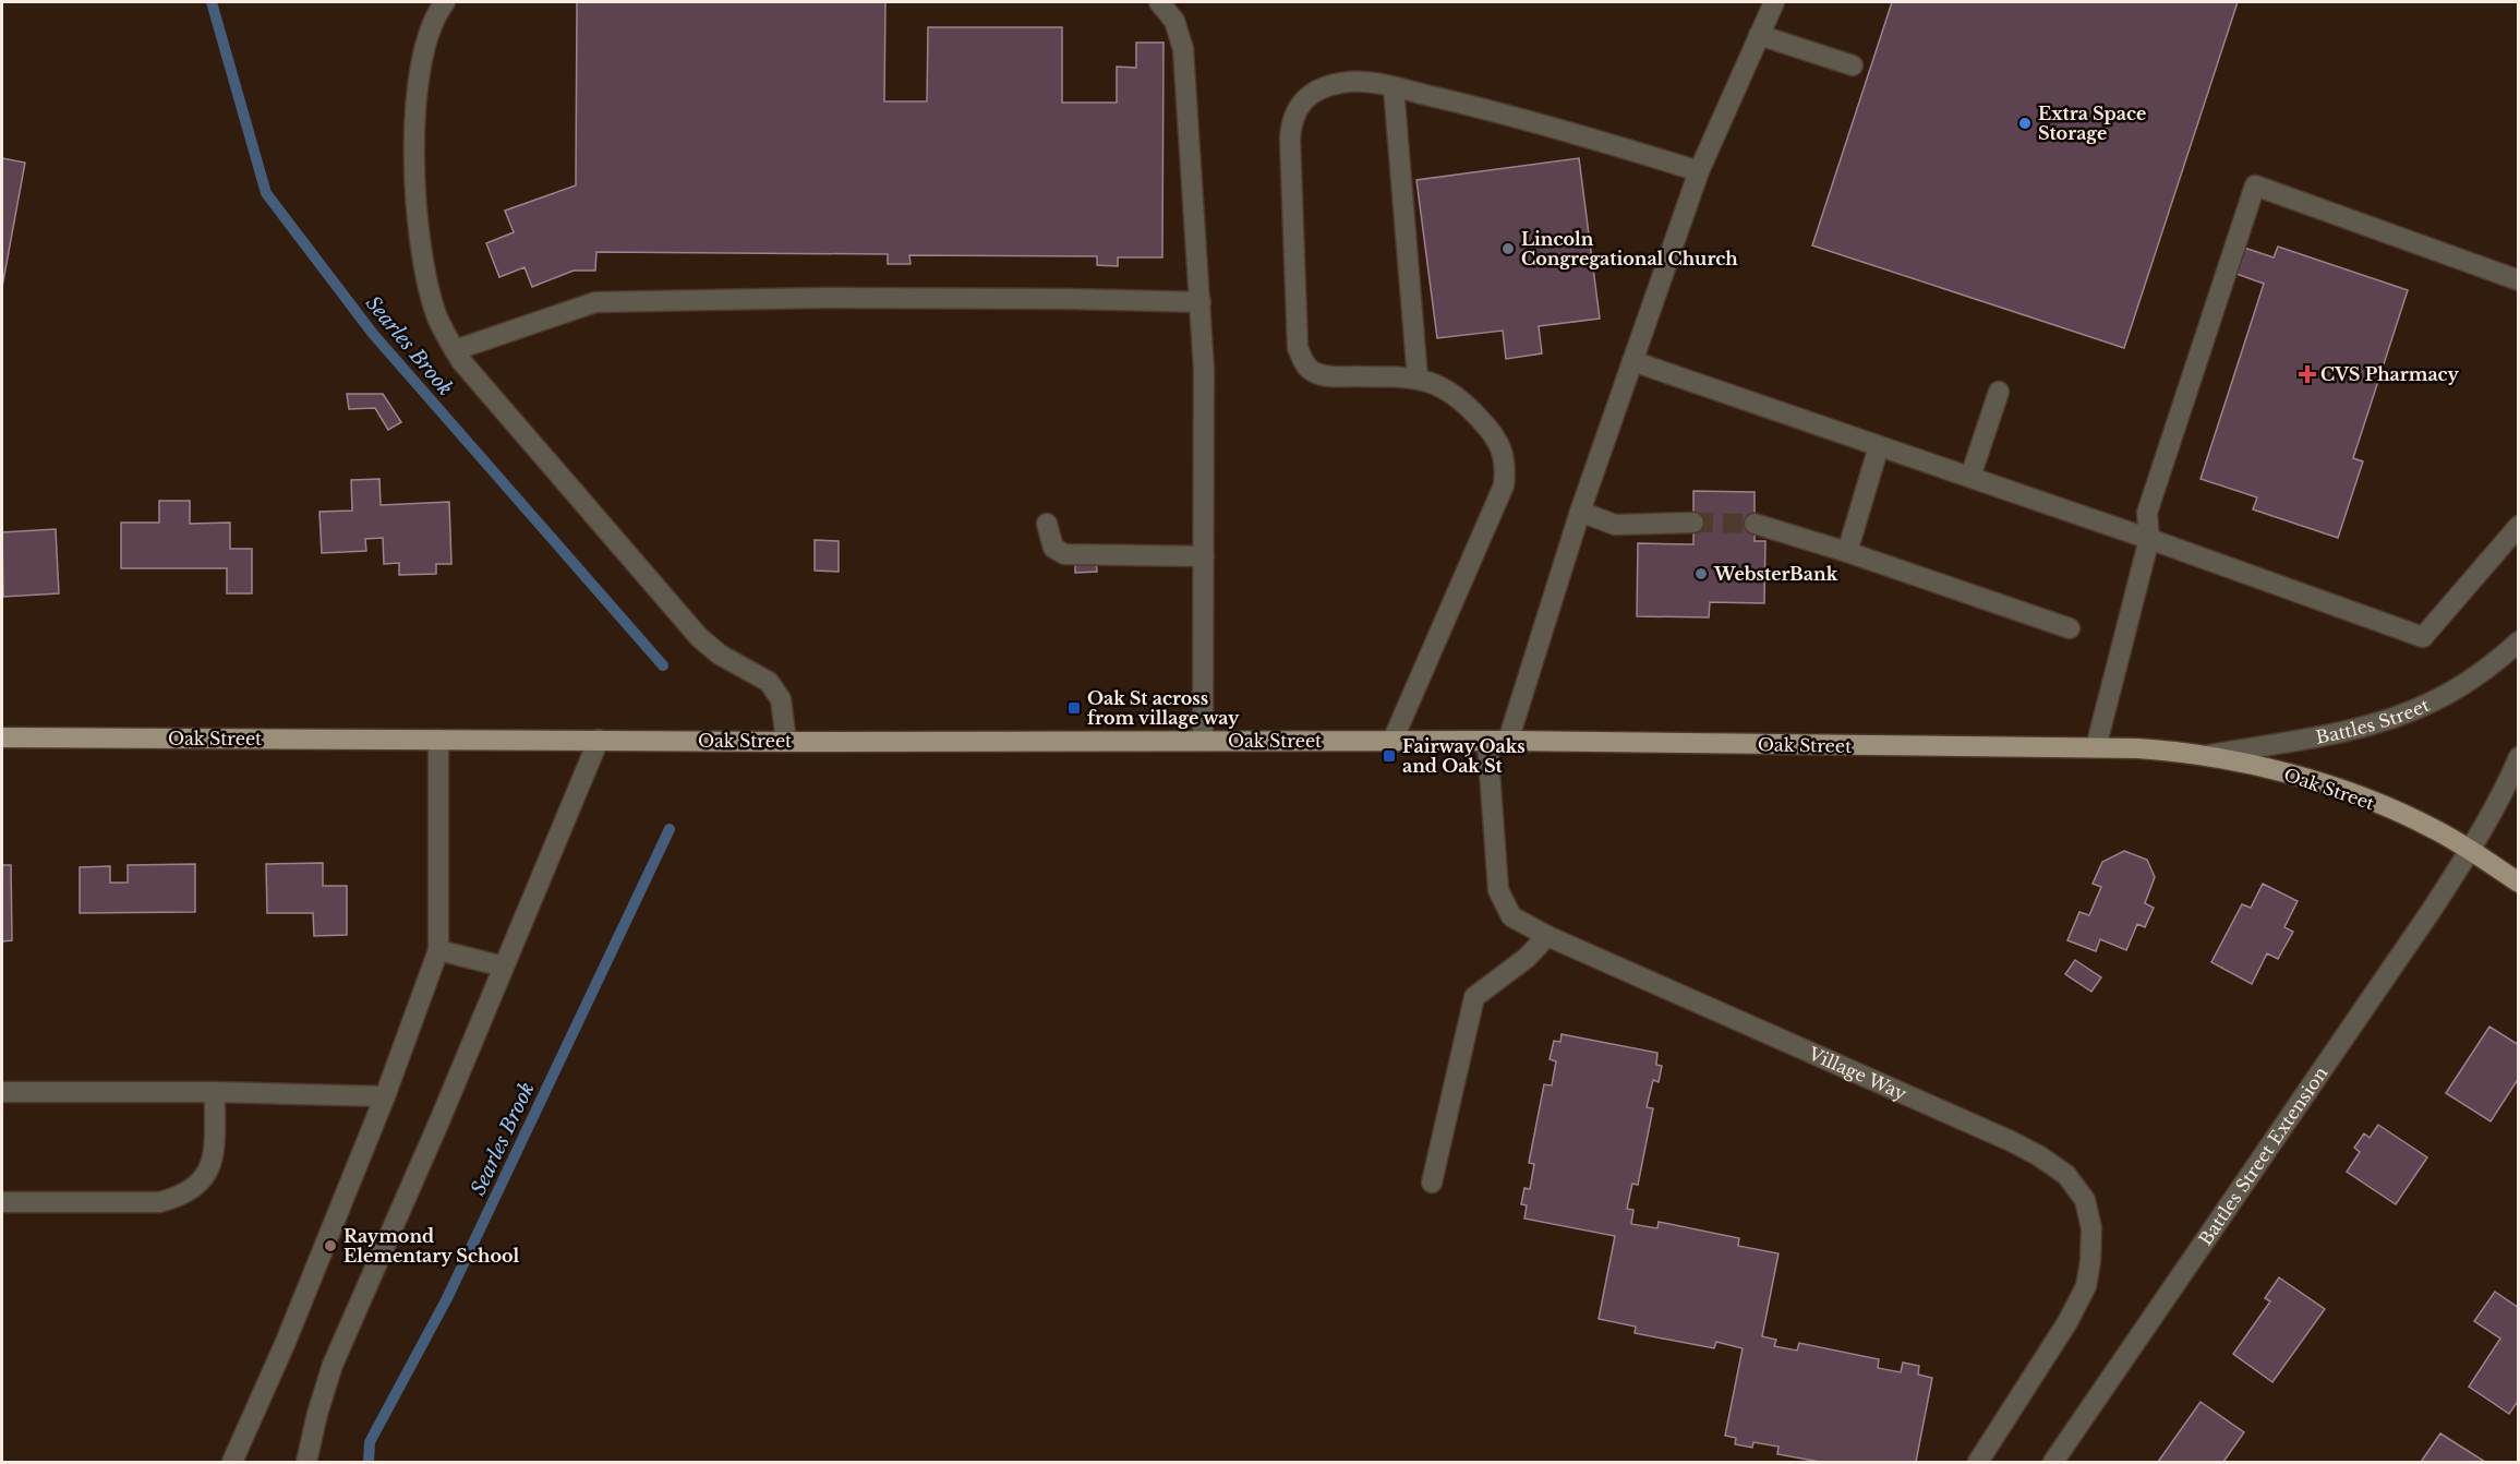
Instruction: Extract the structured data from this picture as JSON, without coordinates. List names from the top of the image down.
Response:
{
  "streets": {
    "main road": ["Oak Street"],
    "street": ["Battles Street", "Village Way", "Battles Street Extension"]
  },
  "crossings": [
    ["Battles Street", "Oak Street"],
    ["Oak Street", "Village Way"],
    ["Oak Street", "Battles Street Extension"]
  ],
  "water": ["Searles Brook"],
  "places": {
    "other": [
      "Extra Space Storage",
      "Lincoln Congregational Church",
      "WebsterBank",
      "Raymond Elementary School"
    ],
    "health": ["CVS Pharmacy"],
    "transit": ["Oak St across from village way", "Fairway Oaks and Oak St"]
  }
}
